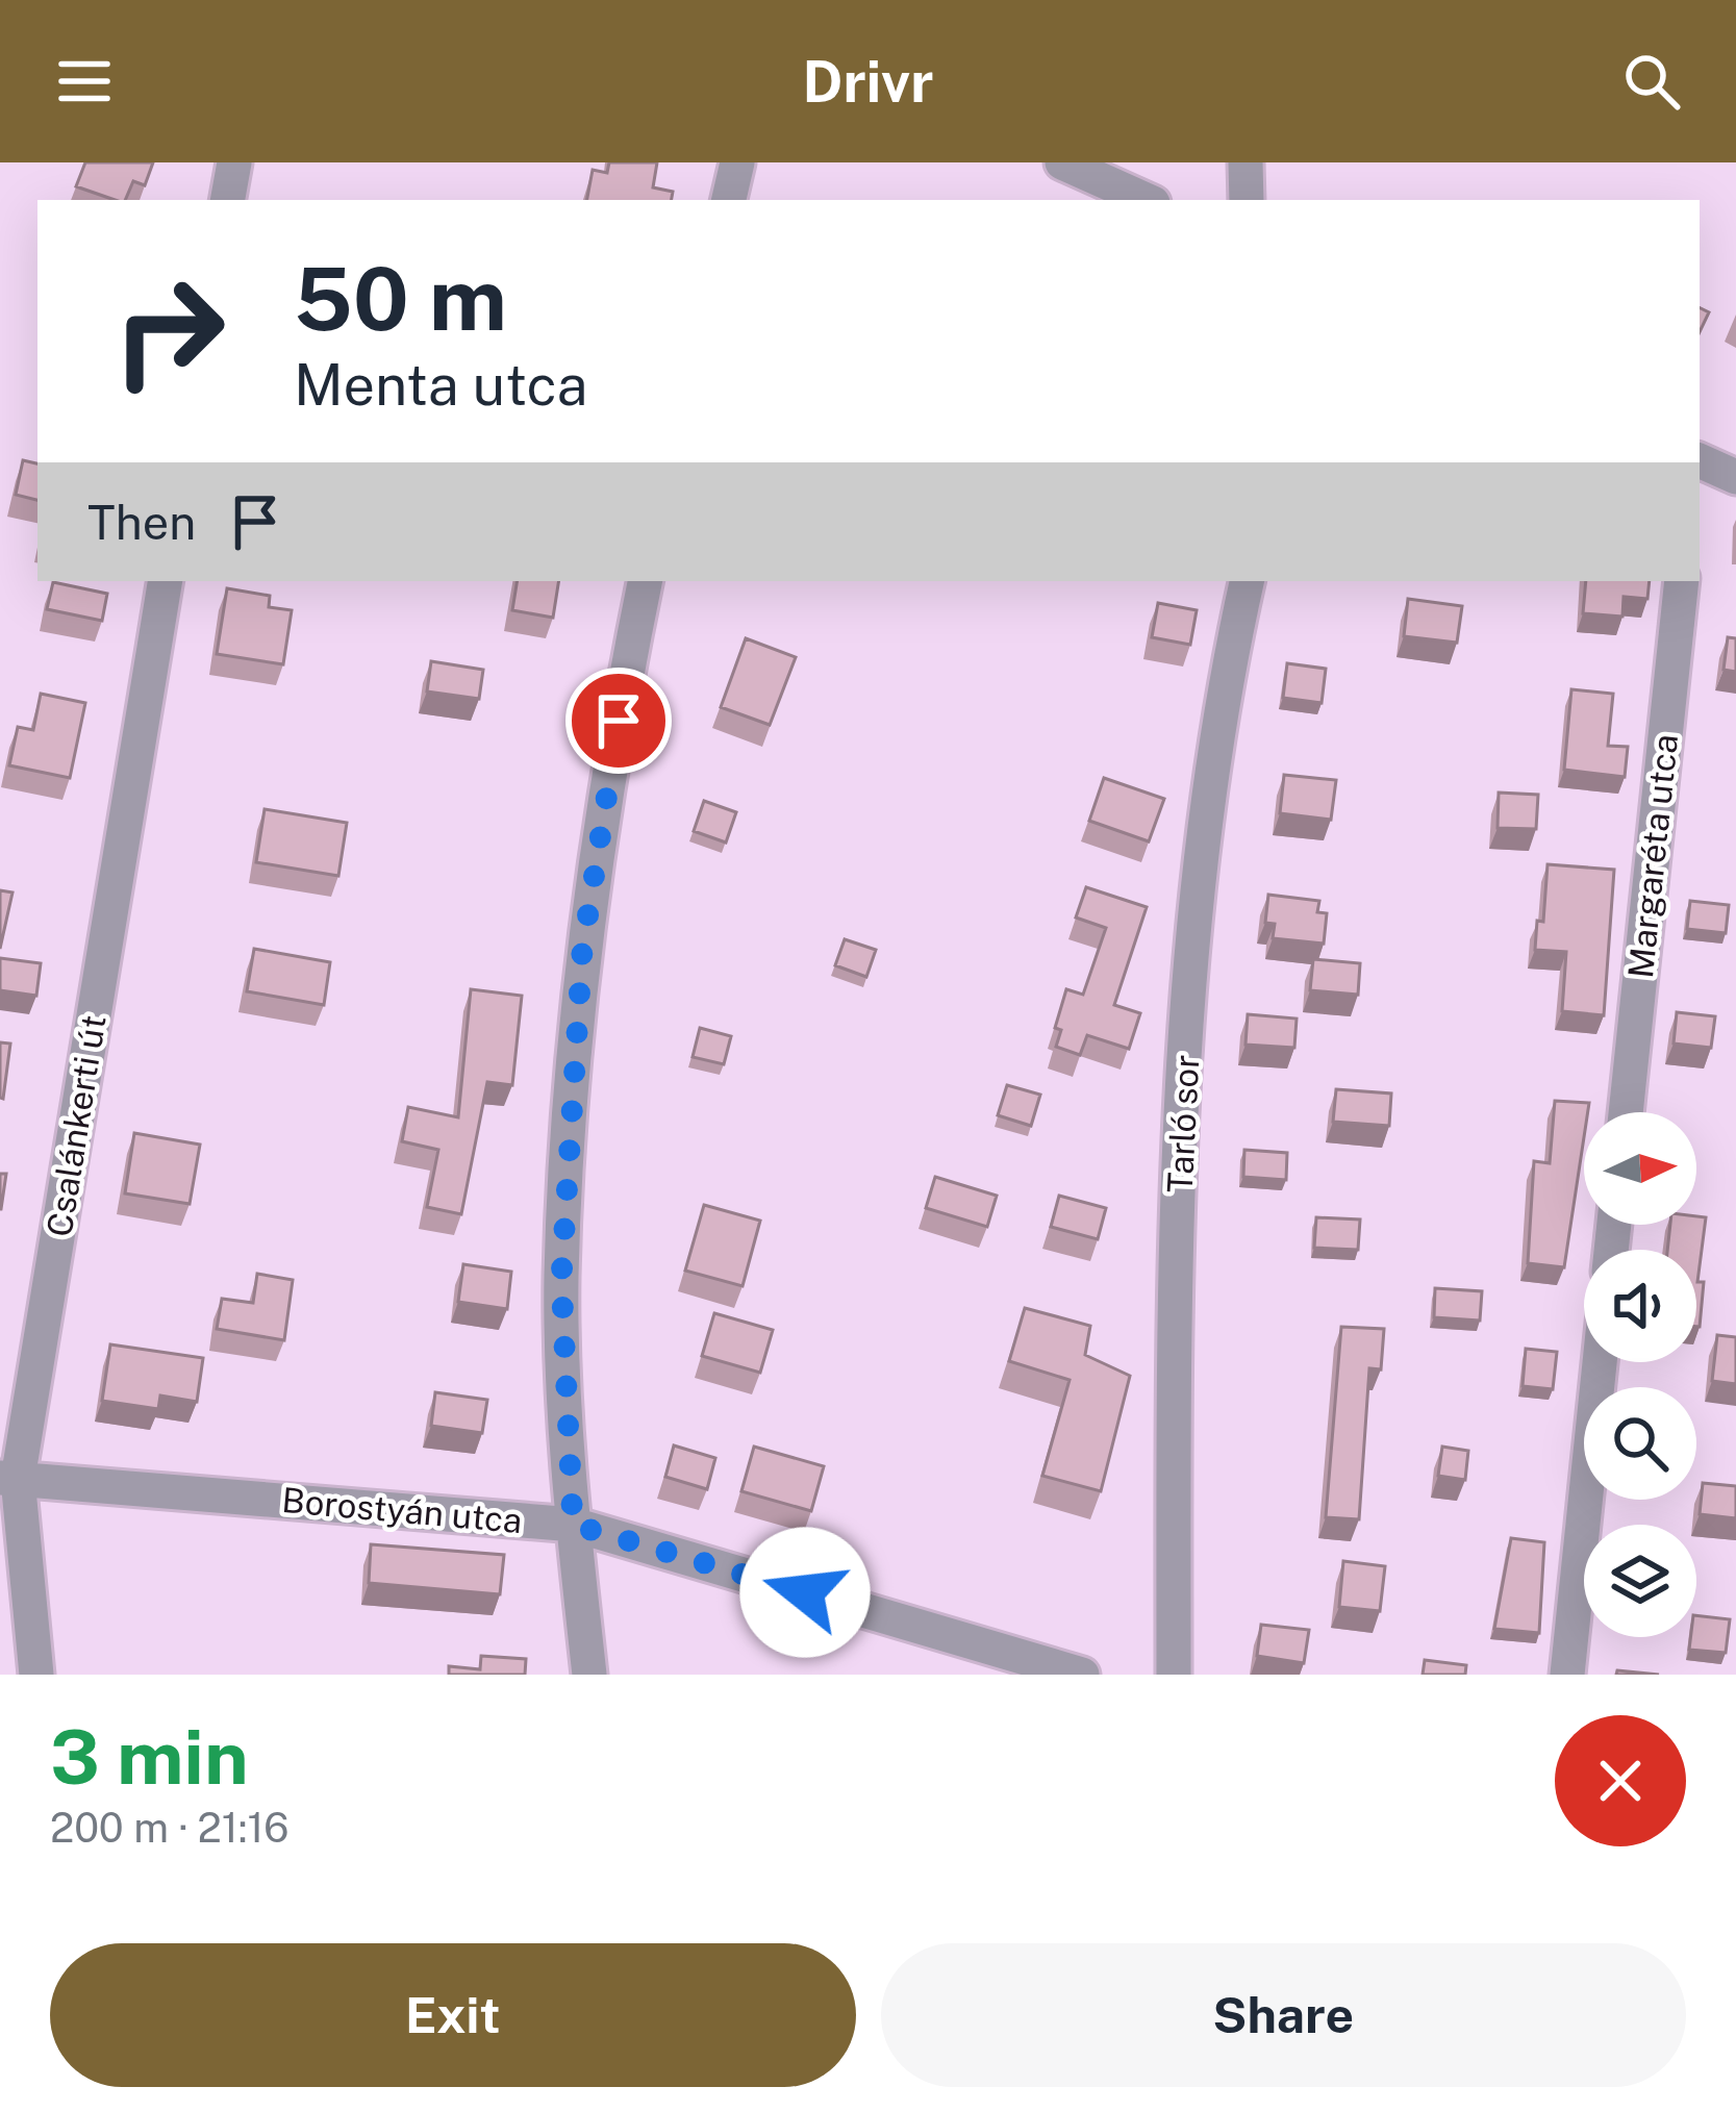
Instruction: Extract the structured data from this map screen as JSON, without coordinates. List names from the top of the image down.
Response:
{
  "streets": {
    "street": [
      "Margaréta utca",
      "Tarló sor",
      "Csalánkerti út",
      "Borostyán utca"
    ]
  },
  "crossings": [
    ["Csalánkerti út", "Borostyán utca"]
  ],
  "north": "right",
  "page": {
    "header": "Drivr",
    "turn": ["50 m", "Menta utca"],
    "then": "Then",
    "heading": ["3 min", "200 m · 21:16"],
    "buttons": ["Exit", "Share"]
  }
}
